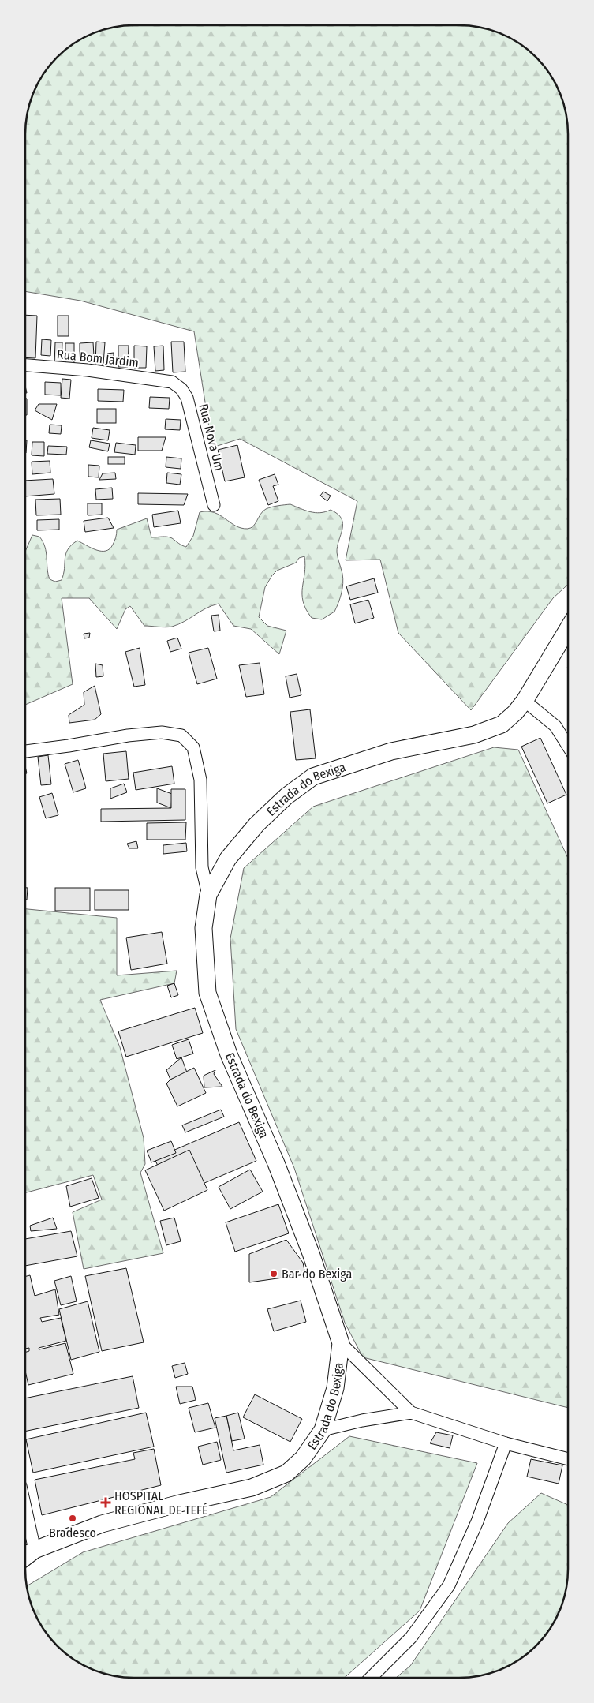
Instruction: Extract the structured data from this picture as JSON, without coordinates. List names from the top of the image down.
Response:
{
  "streets": {
    "street": ["Rua Bom Jardim", "Rua Nova Um", "Estrada do Bexiga"]
  },
  "crossings": [
    ["Rua Bom Jardim", "Rua Nova Um"]
  ],
  "places": {
    "other": ["Bar do Bexiga", "Bradesco"],
    "health": ["HOSPITAL REGIONAL DE TEFÉ"]
  }
}
